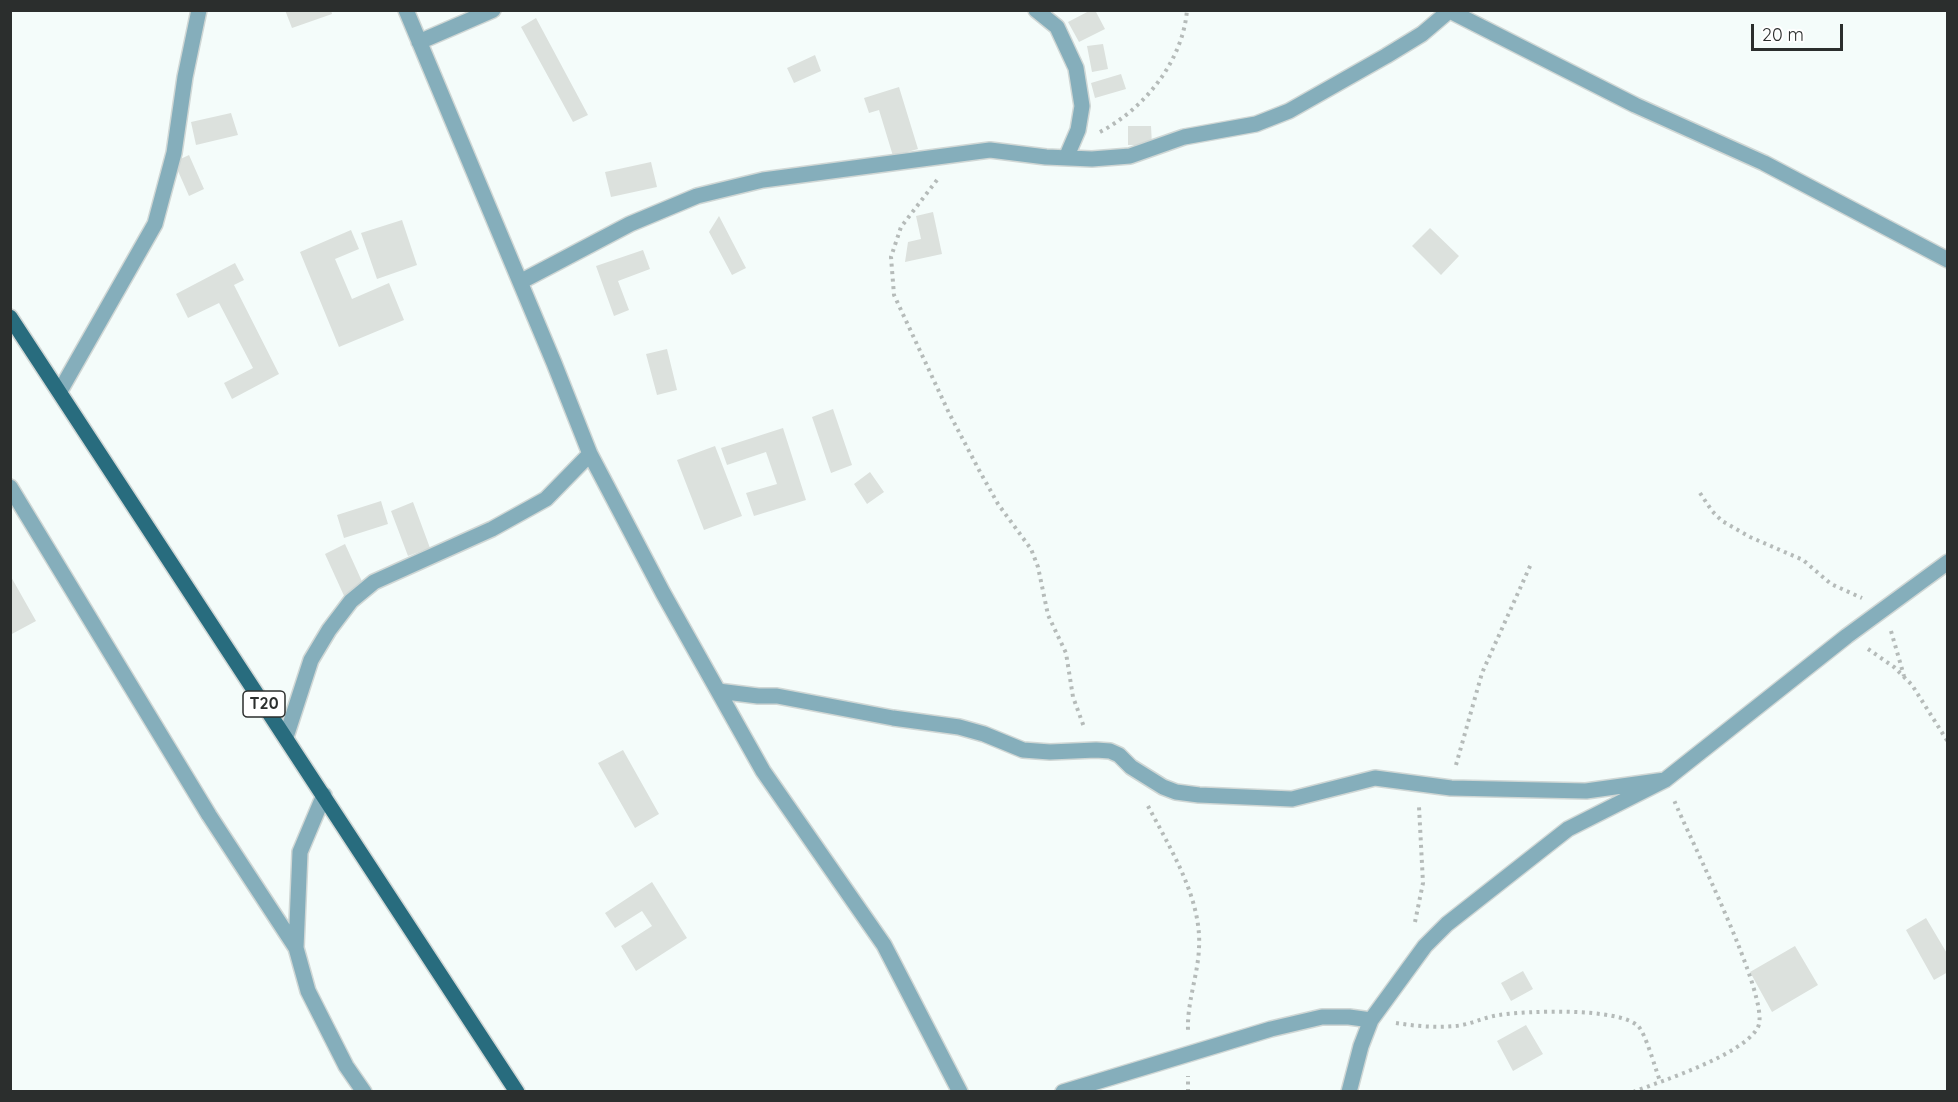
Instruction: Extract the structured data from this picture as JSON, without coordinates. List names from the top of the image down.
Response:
{
  "streets": {
    "main road": ["T20"]
  },
  "scale_bar": "20 m"
}
